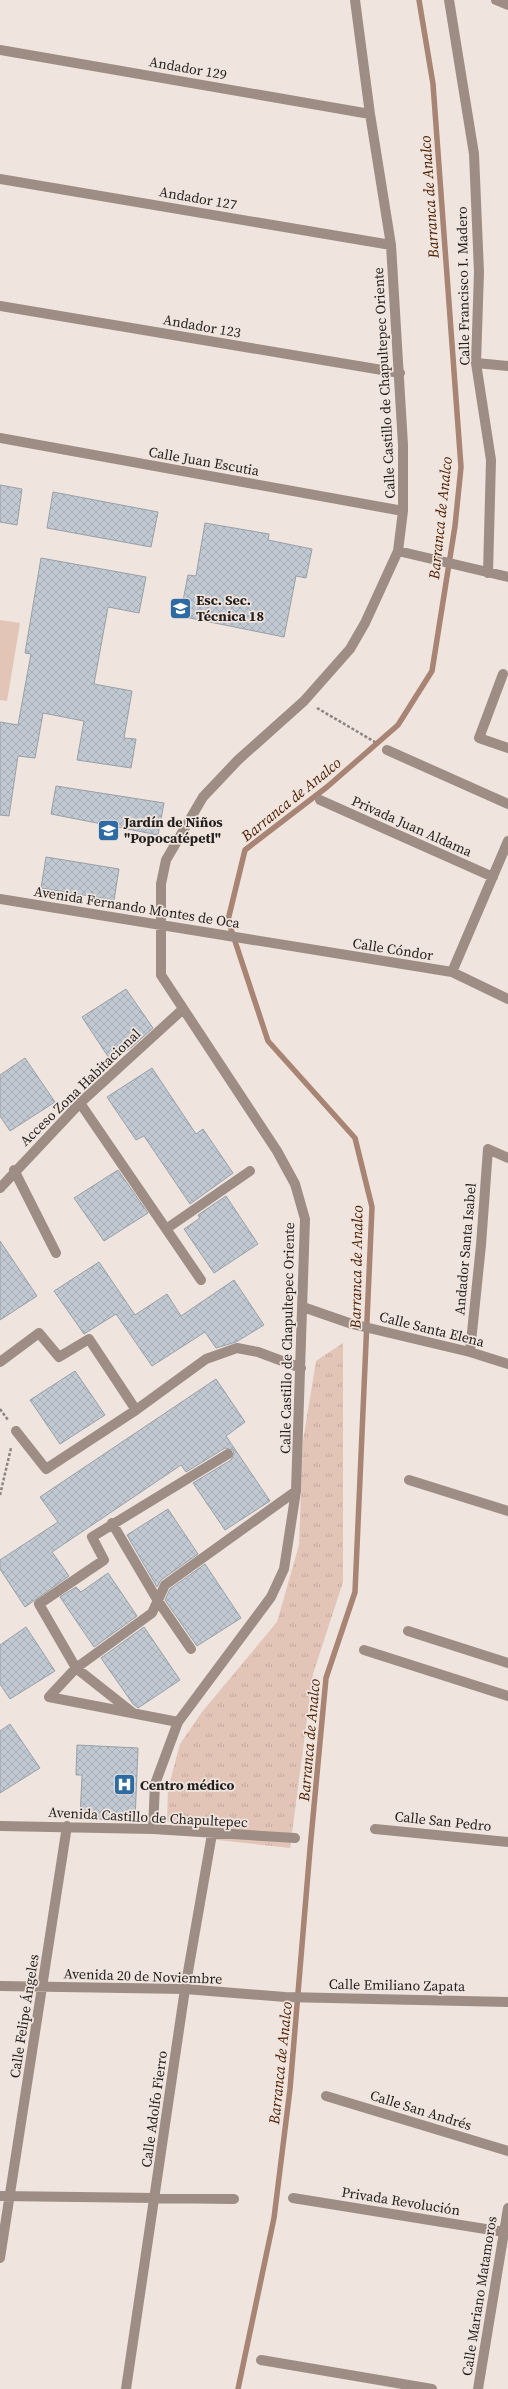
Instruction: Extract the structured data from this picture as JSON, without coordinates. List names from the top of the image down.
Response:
{
  "streets": {
    "street": [
      "Andador 129",
      "Andador 127",
      "Calle Francisco I. Madero",
      "Andador 123",
      "Calle Castillo de Chapultepec Oriente",
      "Calle Juan Escutia",
      "Privada Juan Aldama",
      "Avenida Fernando Montes de Oca",
      "Calle Cóndor",
      "Acceso Zona Habitacional",
      "Andador Santa Isabel",
      "Calle Santa Elena",
      "Avenida Castillo de Chapultepec",
      "Calle San Pedro",
      "Avenida 20 de Noviembre",
      "Calle Emiliano Zapata",
      "Calle Felipe Ángeles",
      "Calle Adolfo Fierro",
      "Calle San Andrés",
      "Privada Revolución",
      "Calle Mariano Matamoros"
    ]
  },
  "crossings": [
    ["Andador 129", "Calle Castillo de Chapultepec Oriente"],
    ["Andador 127", "Calle Castillo de Chapultepec Oriente"],
    ["Andador 123", "Calle Castillo de Chapultepec Oriente"],
    ["Calle Castillo de Chapultepec Oriente", "Calle Juan Escutia"],
    ["Calle Castillo de Chapultepec Oriente", "Avenida Fernando Montes de Oca"],
    ["Calle Castillo de Chapultepec Oriente", "Acceso Zona Habitacional"],
    ["Calle Castillo de Chapultepec Oriente", "Calle Santa Elena"],
    ["Calle Castillo de Chapultepec Oriente", "Avenida Castillo de Chapultepec"],
    ["Avenida Fernando Montes de Oca", "Calle Cóndor"],
    ["Andador Santa Isabel", "Calle Santa Elena"],
    ["Avenida Castillo de Chapultepec", "Calle Felipe Ángeles"],
    ["Avenida Castillo de Chapultepec", "Calle Adolfo Fierro"],
    ["Avenida 20 de Noviembre", "Calle Emiliano Zapata"],
    ["Avenida 20 de Noviembre", "Calle Felipe Ángeles"],
    ["Avenida 20 de Noviembre", "Calle Adolfo Fierro"],
    ["Privada Revolución", "Calle Mariano Matamoros"]
  ],
  "water": ["Barranca de Analco"],
  "places": {
    "school or university": ["Esc. Sec. Técnica 18", "Jardín de Niños \"Popocatépetl\""],
    "hospital": ["Centro médico"]
  }
}
